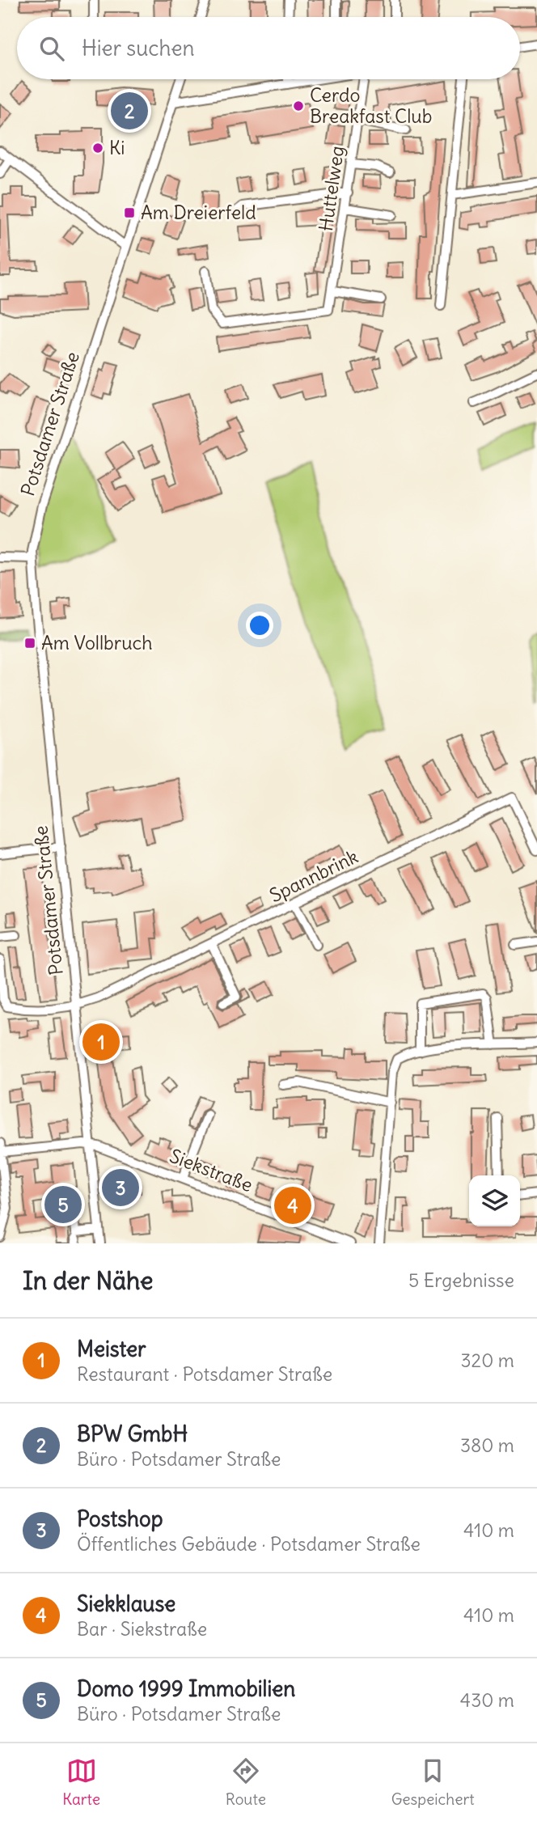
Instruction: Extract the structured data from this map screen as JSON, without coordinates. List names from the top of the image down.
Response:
{
  "streets": {
    "street": [
      "Huttelweg",
      "Potsdamer Straße",
      "Spannbrink",
      "Siekstraße"
    ]
  },
  "crossings": [
    ["Potsdamer Straße", "Spannbrink"],
    ["Potsdamer Straße", "Siekstraße"]
  ],
  "places": {
    "other": ["Cerdo Breakfast Club", "Ki"],
    "transit": ["Am Dreierfeld", "Am Vollbruch"]
  },
  "page": {
    "search": "Hier suchen",
    "pins": [
      "2",
      "1",
      "3",
      "5",
      "4"
    ],
    "heading": ["In der Nähe", "5 Ergebnisse"],
    "list": [
      {
        "mark": "1",
        "name": "Meister",
        "note": "Restaurant · Potsdamer Straße",
        "value": "320 m"
      },
      {
        "mark": "2",
        "name": "BPW GmbH",
        "note": "Büro · Potsdamer Straße",
        "value": "380 m"
      },
      {
        "mark": "3",
        "name": "Postshop",
        "note": "Öffentliches Gebäude · Potsdamer Straße",
        "value": "410 m"
      },
      {
        "mark": "4",
        "name": "Siekklause",
        "note": "Bar · Siekstraße",
        "value": "410 m"
      },
      {
        "mark": "5",
        "name": "Domo 1999 Immobilien",
        "note": "Büro · Potsdamer Straße",
        "value": "430 m"
      }
    ],
    "nav": ["Karte", "Route", "Gespeichert"]
  }
}
